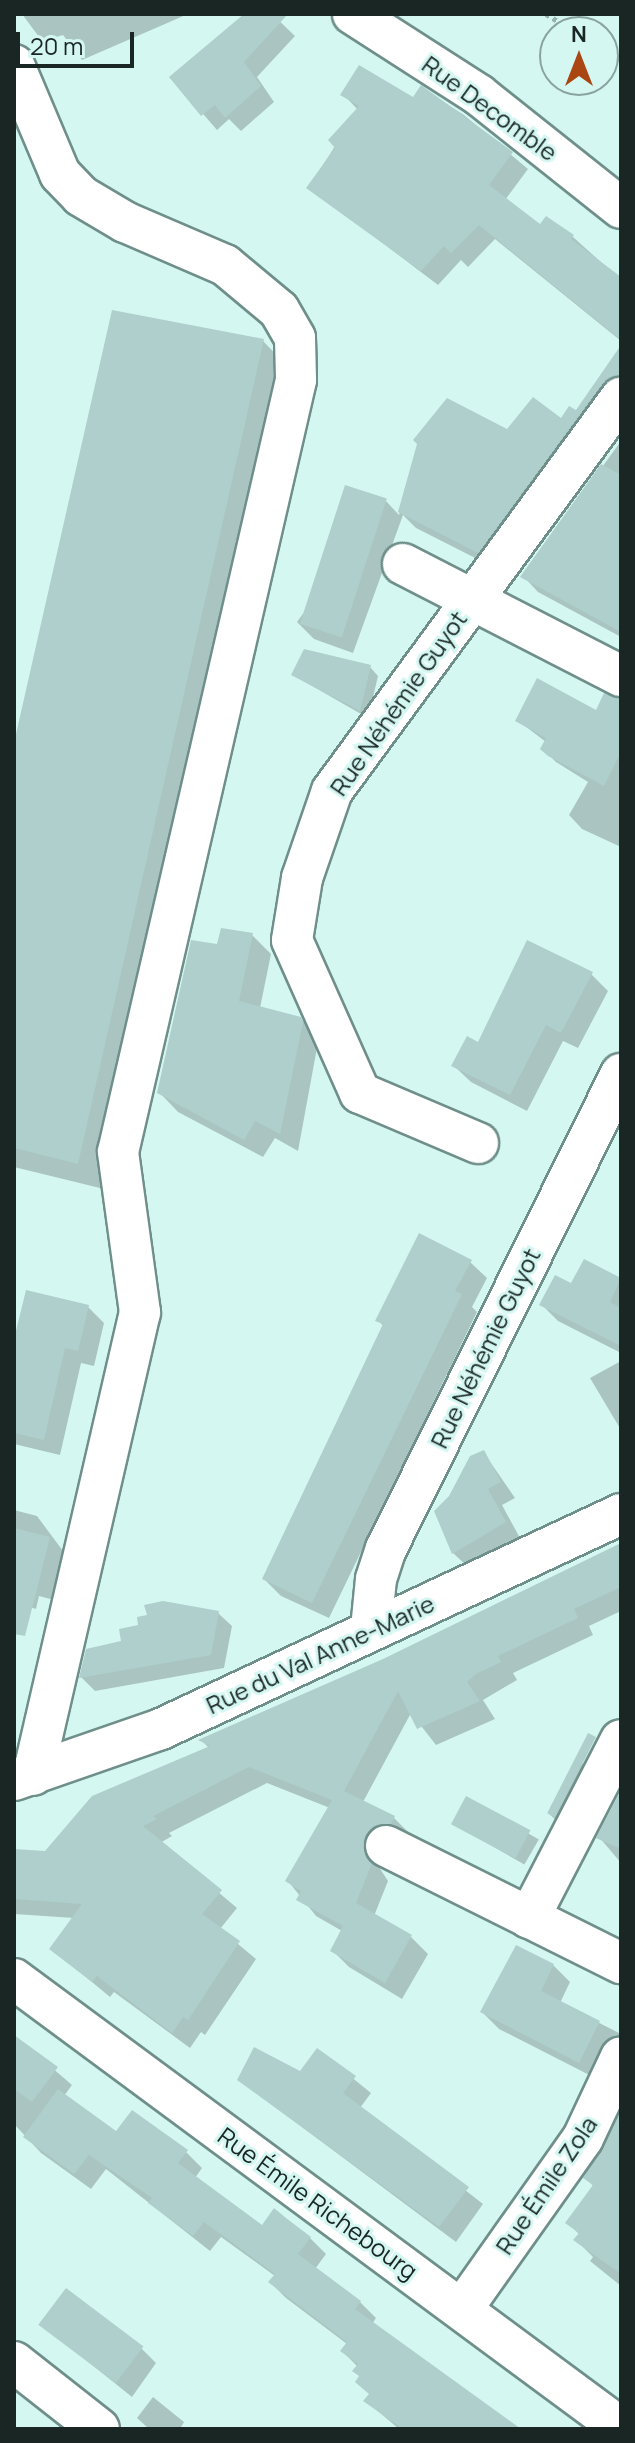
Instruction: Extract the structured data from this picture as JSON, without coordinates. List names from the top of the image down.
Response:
{
  "streets": {
    "street": [
      "Rue Decomble",
      "Rue Néhémie Guyot",
      "Rue du Val Anne-Marie",
      "Rue Émile Zola",
      "Rue Émile Richebourg"
    ]
  },
  "crossings": [
    ["Rue Néhémie Guyot", "Rue du Val Anne-Marie"],
    ["Rue Émile Zola", "Rue Émile Richebourg"]
  ],
  "scale_bar": "20 m",
  "north": "top"
}
